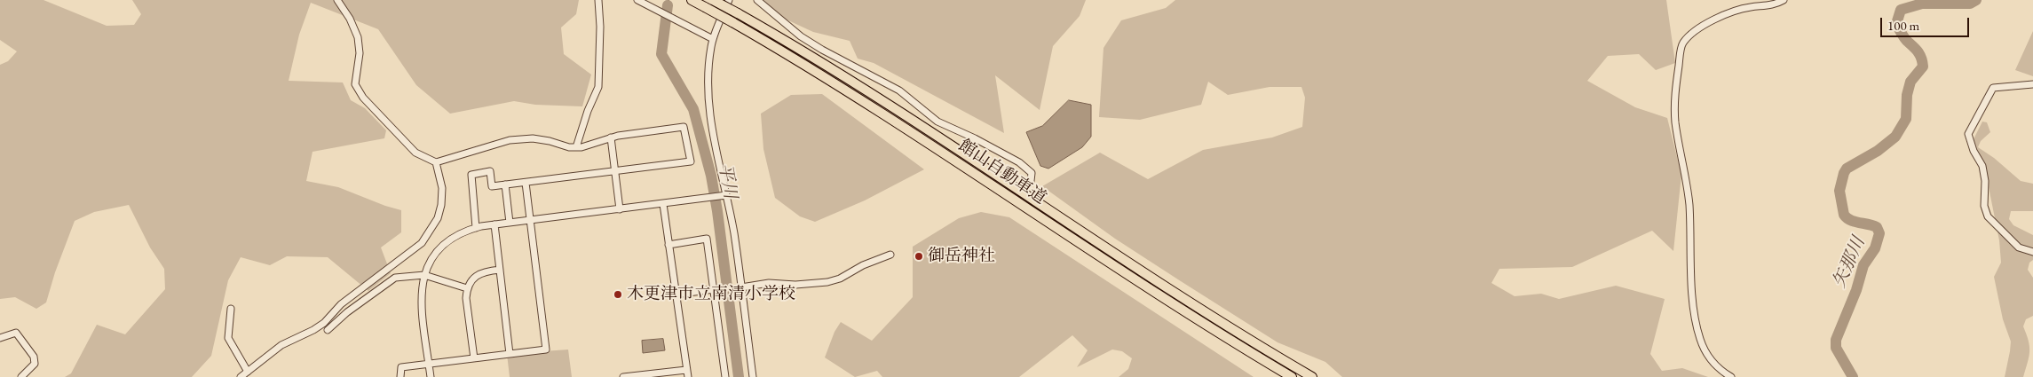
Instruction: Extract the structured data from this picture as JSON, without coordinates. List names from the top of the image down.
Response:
{
  "streets": {
    "highway": ["館山自動車道"]
  },
  "water": ["平川", "矢那川"],
  "places": ["御岳神社", "木更津市立南清小学校"],
  "scale_bar": "100 m"
}
